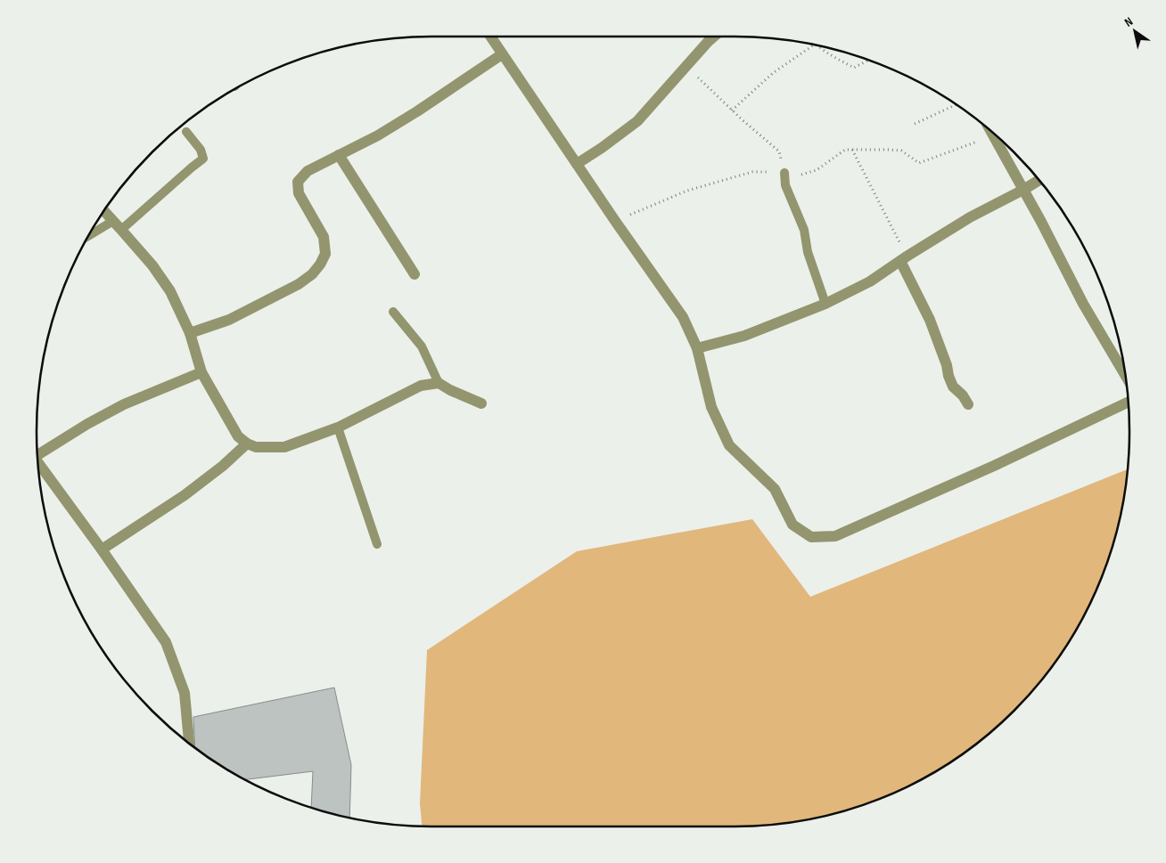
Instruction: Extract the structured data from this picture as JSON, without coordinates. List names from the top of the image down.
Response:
{
  "north": "top left"
}
